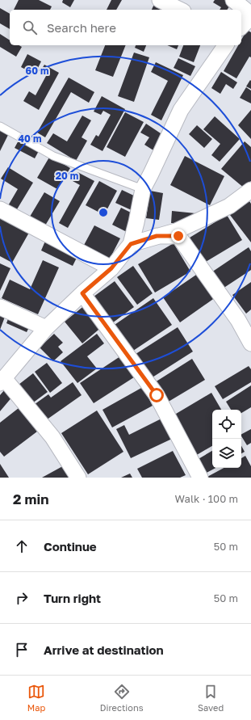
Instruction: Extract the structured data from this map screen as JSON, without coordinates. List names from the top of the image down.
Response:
{
  "page": {
    "search": "Search here",
    "heading": ["2 min", "Walk · 100 m"],
    "list": [
      ["Continue", "50 m"],
      ["Turn right", "50 m"],
      "Arrive at destination"
    ],
    "nav": ["Map", "Directions", "Saved"]
  },
  "rings": ["60 m", "40 m", "20 m"]
}
